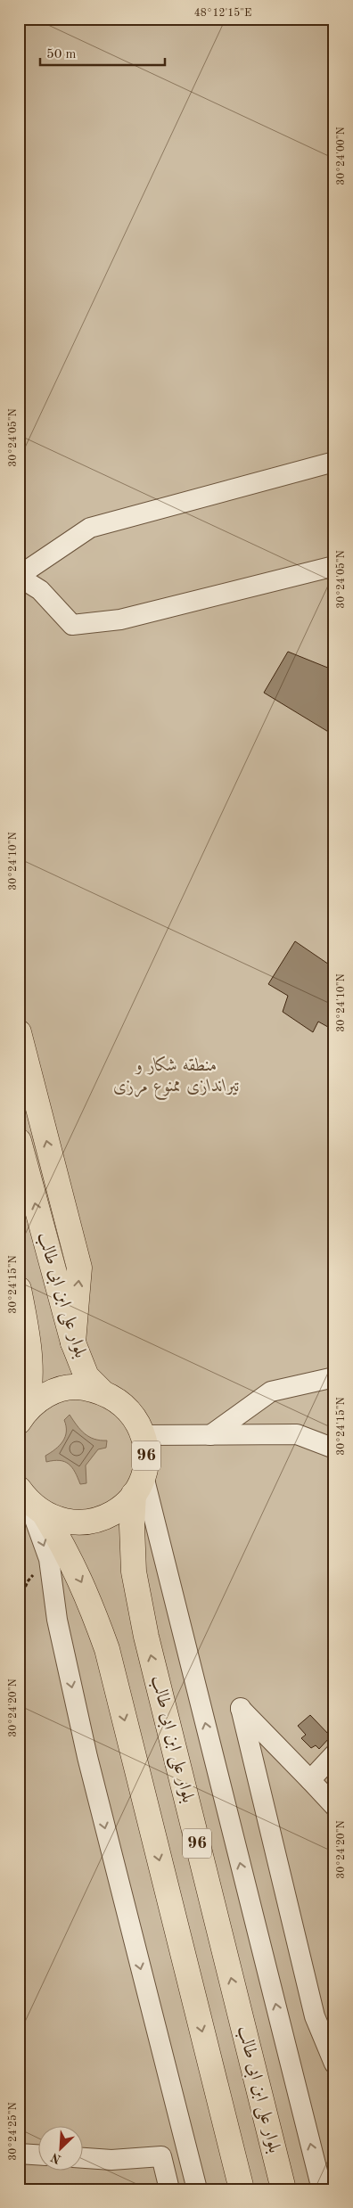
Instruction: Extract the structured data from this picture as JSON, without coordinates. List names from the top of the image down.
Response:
{
  "streets": {
    "main road": ["بلوار علی ابن ابی طالب", "96"]
  },
  "crossings": [
    ["بلوار علی ابن ابی طالب", "96"]
  ],
  "parks": ["منطقه شکار و تیراندازی ممنوع مرزی"],
  "scale_bar": "50 m",
  "north": "bottom left",
  "coordinates": [
    "48°12'15\"E",
    "30°24'00\"N",
    "30°24'05\"N",
    "30°24'10\"N",
    "30°24'15\"N",
    "30°24'20\"N",
    "30°24'25\"N"
  ]
}
